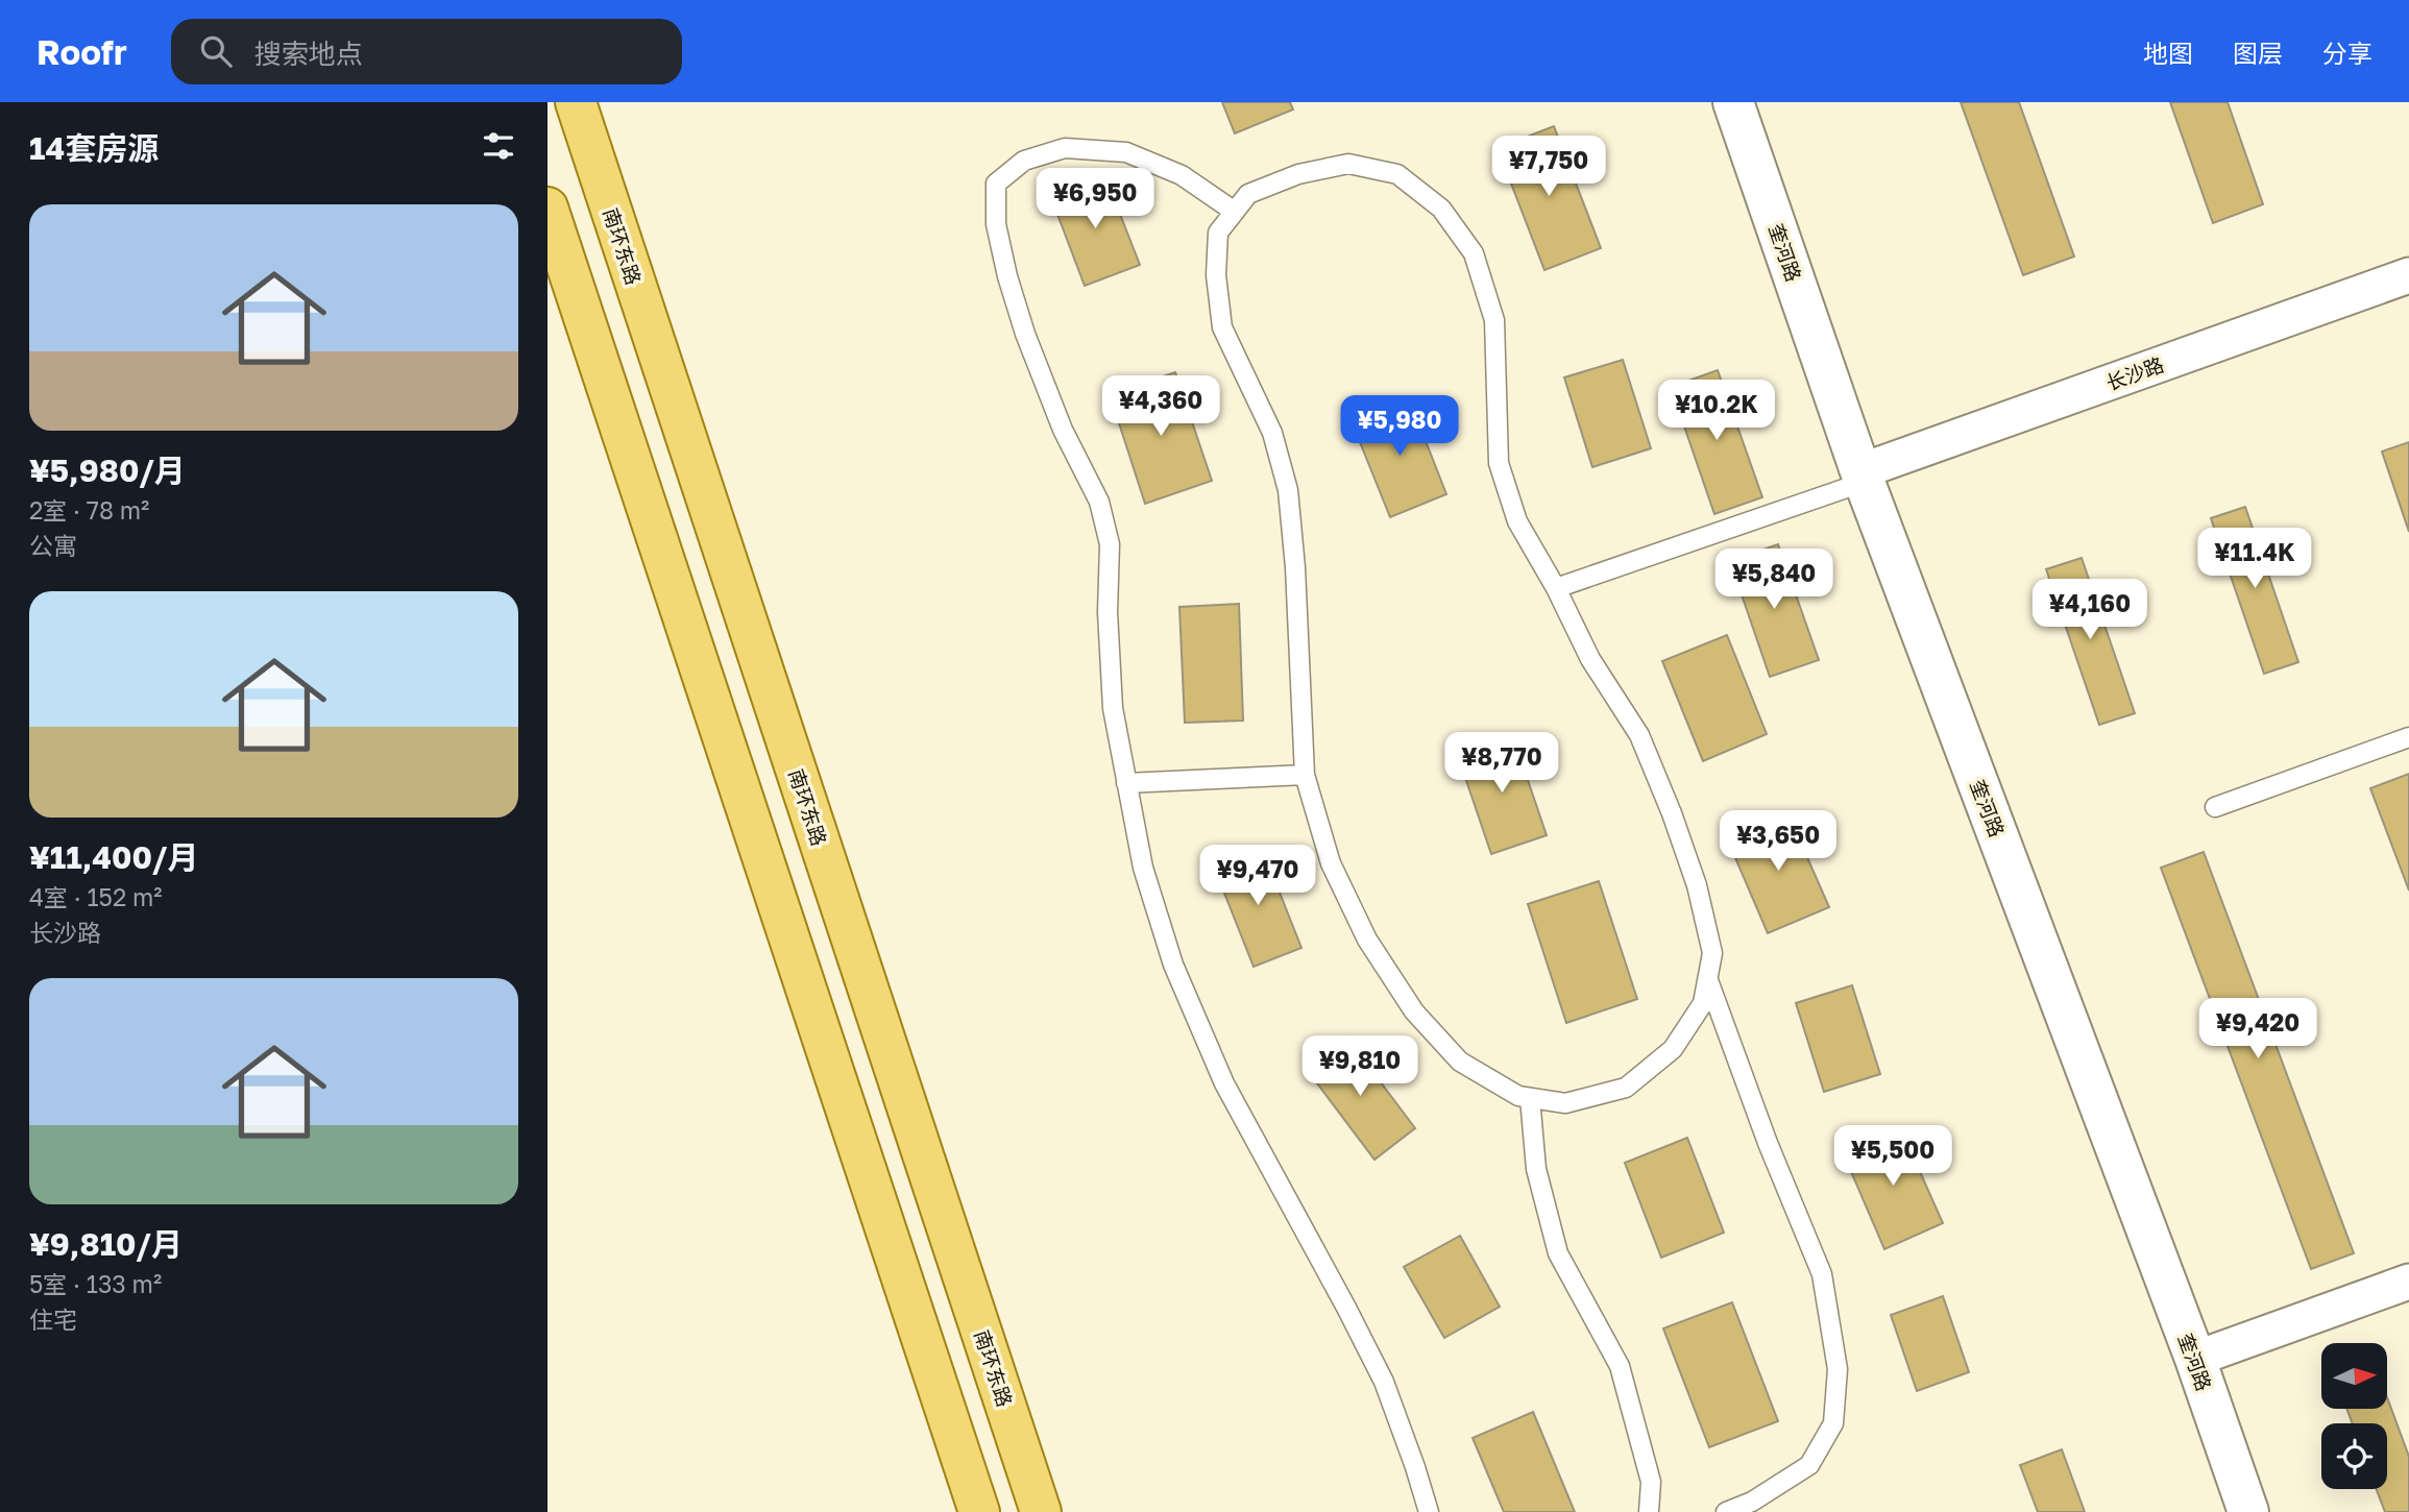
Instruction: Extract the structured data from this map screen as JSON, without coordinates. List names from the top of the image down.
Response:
{
  "streets": {
    "main road": ["南环东路"],
    "street": ["奎河路", "长沙路"]
  },
  "crossings": [
    ["奎河路", "长沙路"]
  ],
  "north": "right",
  "page": {
    "header": "Roofr",
    "search": "搜索地点",
    "nav": ["地图", "图层", "分享"],
    "heading": "14套房源",
    "price": [
      "¥7,750",
      "¥6,950",
      "¥4,360",
      "¥10.2K",
      "¥5,980",
      "¥11.4K",
      "¥5,840",
      "¥4,160",
      "¥8,770",
      "¥3,650",
      "¥9,470",
      "¥9,420",
      "¥9,810",
      "¥5,500"
    ],
    "list": [
      {
        "name": "¥5,980/月",
        "note": "2室 · 78 m² · 公寓"
      },
      {
        "name": "¥11,400/月",
        "note": "4室 · 152 m² · 长沙路"
      },
      {
        "name": "¥9,810/月",
        "note": "5室 · 133 m² · 住宅"
      }
    ]
  }
}
